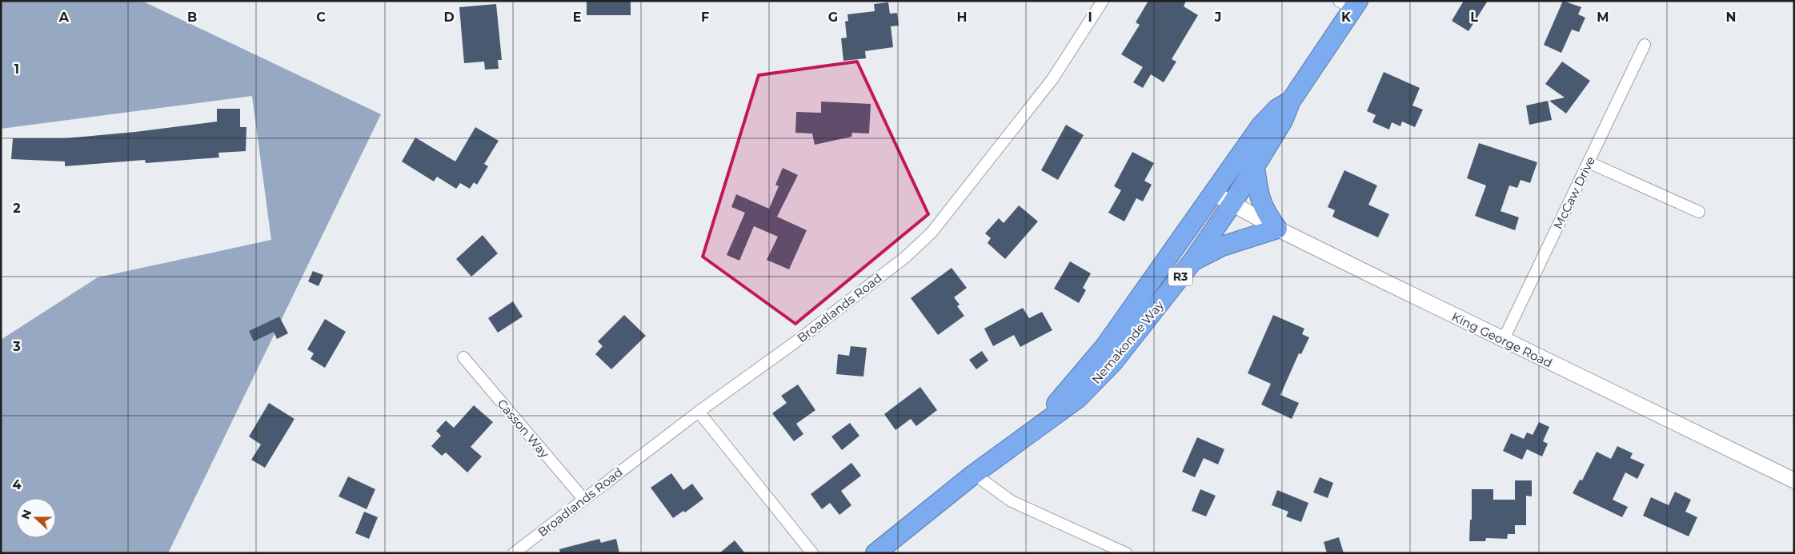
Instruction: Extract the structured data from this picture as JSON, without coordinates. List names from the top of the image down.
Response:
{
  "streets": {
    "highway": ["R3", "Nemakonde Way"],
    "main road": ["King George Road"],
    "street": ["McCaw Drive", "Broadlands Road", "Casson Way"]
  },
  "crossings": [
    ["McCaw Drive", "King George Road"],
    ["Broadlands Road", "Casson Way"],
    ["King George Road", "Nemakonde Way"]
  ],
  "north": "left",
  "grid": {
    "columns": [
      "A",
      "B",
      "C",
      "D",
      "E",
      "F",
      "G",
      "H",
      "I",
      "J",
      "K",
      "L",
      "M",
      "N"
    ],
    "rows": [
      "1",
      "2",
      "3",
      "4"
    ]
  }
}
